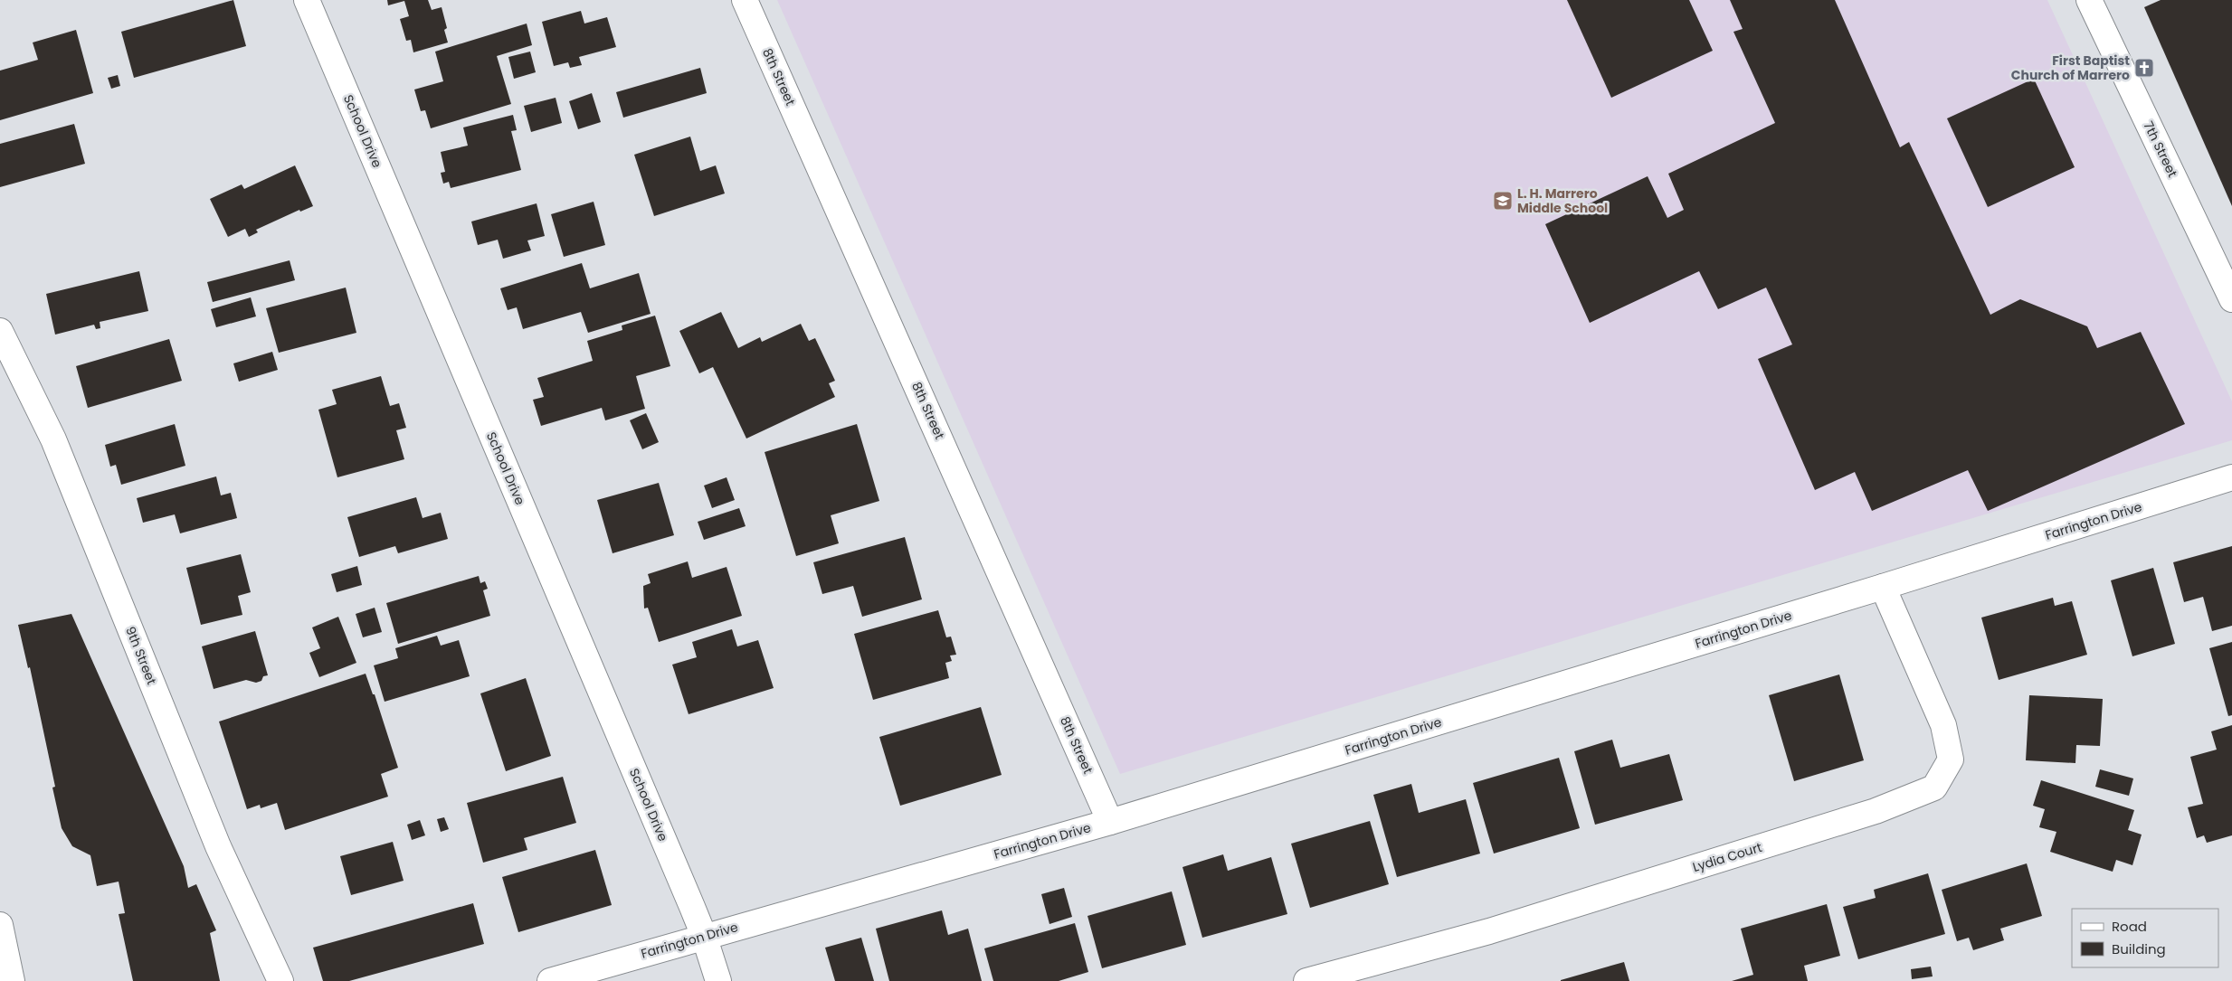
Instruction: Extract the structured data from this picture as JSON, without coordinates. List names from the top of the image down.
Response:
{
  "streets": {
    "street": [
      "8th Street",
      "School Drive",
      "7th Street",
      "Farrington Drive",
      "9th Street",
      "Lydia Court"
    ]
  },
  "crossings": [
    ["8th Street", "Farrington Drive"],
    ["School Drive", "Farrington Drive"],
    ["Farrington Drive", "Lydia Court"]
  ],
  "places": {
    "church": ["First Baptist Church of Marrero"],
    "school or university": ["L. H. Marrero Middle School"]
  },
  "legend": ["Road", "Building"]
}
